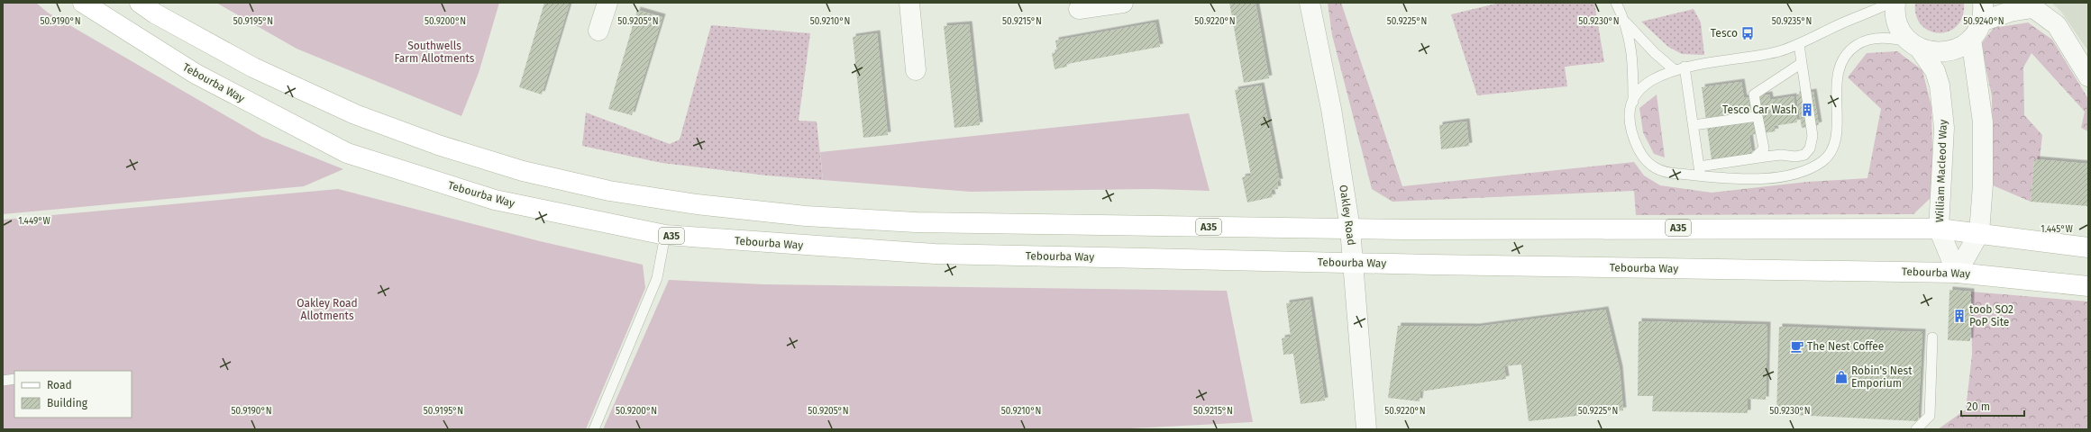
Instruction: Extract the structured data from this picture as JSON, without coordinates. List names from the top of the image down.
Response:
{
  "streets": {
    "main road": ["Tebourba Way", "A35"],
    "street": ["William Macleod Way", "Oakley Road"]
  },
  "crossings": [
    ["Tebourba Way", "William Macleod Way"],
    ["Tebourba Way", "Oakley Road"],
    ["William Macleod Way", "A35"],
    ["Oakley Road", "A35"]
  ],
  "parks": ["Southwells Farm Allotments", "Oakley Road Allotments"],
  "places": {
    "bus stop": ["Tesco"],
    "building": ["Tesco Car Wash", "toob SO2 PoP Site"],
    "cafe": ["The Nest Coffee"],
    "shop": ["Robin's Nest Emporium"]
  },
  "legend": ["Road", "Building"],
  "scale_bar": "20 m",
  "coordinates": [
    "50.9190°N",
    "50.9195°N",
    "50.9200°N",
    "50.9205°N",
    "50.9215°N",
    "50.9225°N",
    "50.9235°N",
    "50.9240°N",
    "50.9210°N",
    "50.9220°N",
    "50.9230°N",
    "1.449°W",
    "1.445°W"
  ]
}
